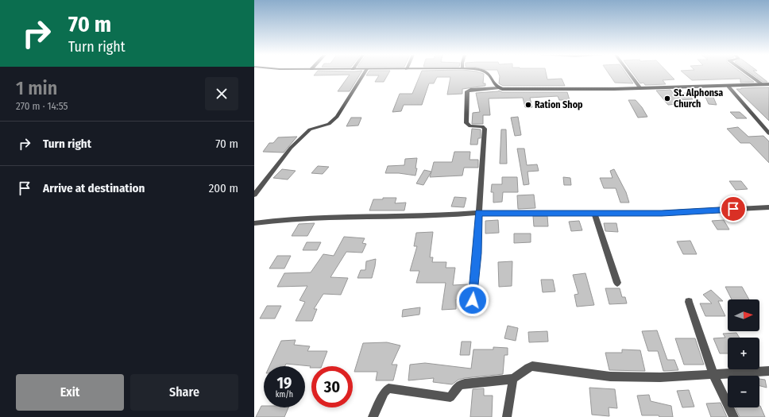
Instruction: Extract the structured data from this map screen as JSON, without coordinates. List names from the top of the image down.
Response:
{
  "places": ["St. Alphonsa Church", "Ration Shop"],
  "north": "right",
  "page": {
    "turn": ["70 m", "Turn right"],
    "heading": ["1 min", "270 m · 14:55"],
    "list": [
      {
        "name": "Turn right",
        "value": "70 m"
      },
      {
        "name": "Arrive at destination",
        "value": "200 m"
      }
    ],
    "map_buttons": ["+", "−"],
    "speed": "19 km/h",
    "limit": "30",
    "buttons": ["Exit", "Share"]
  }
}
